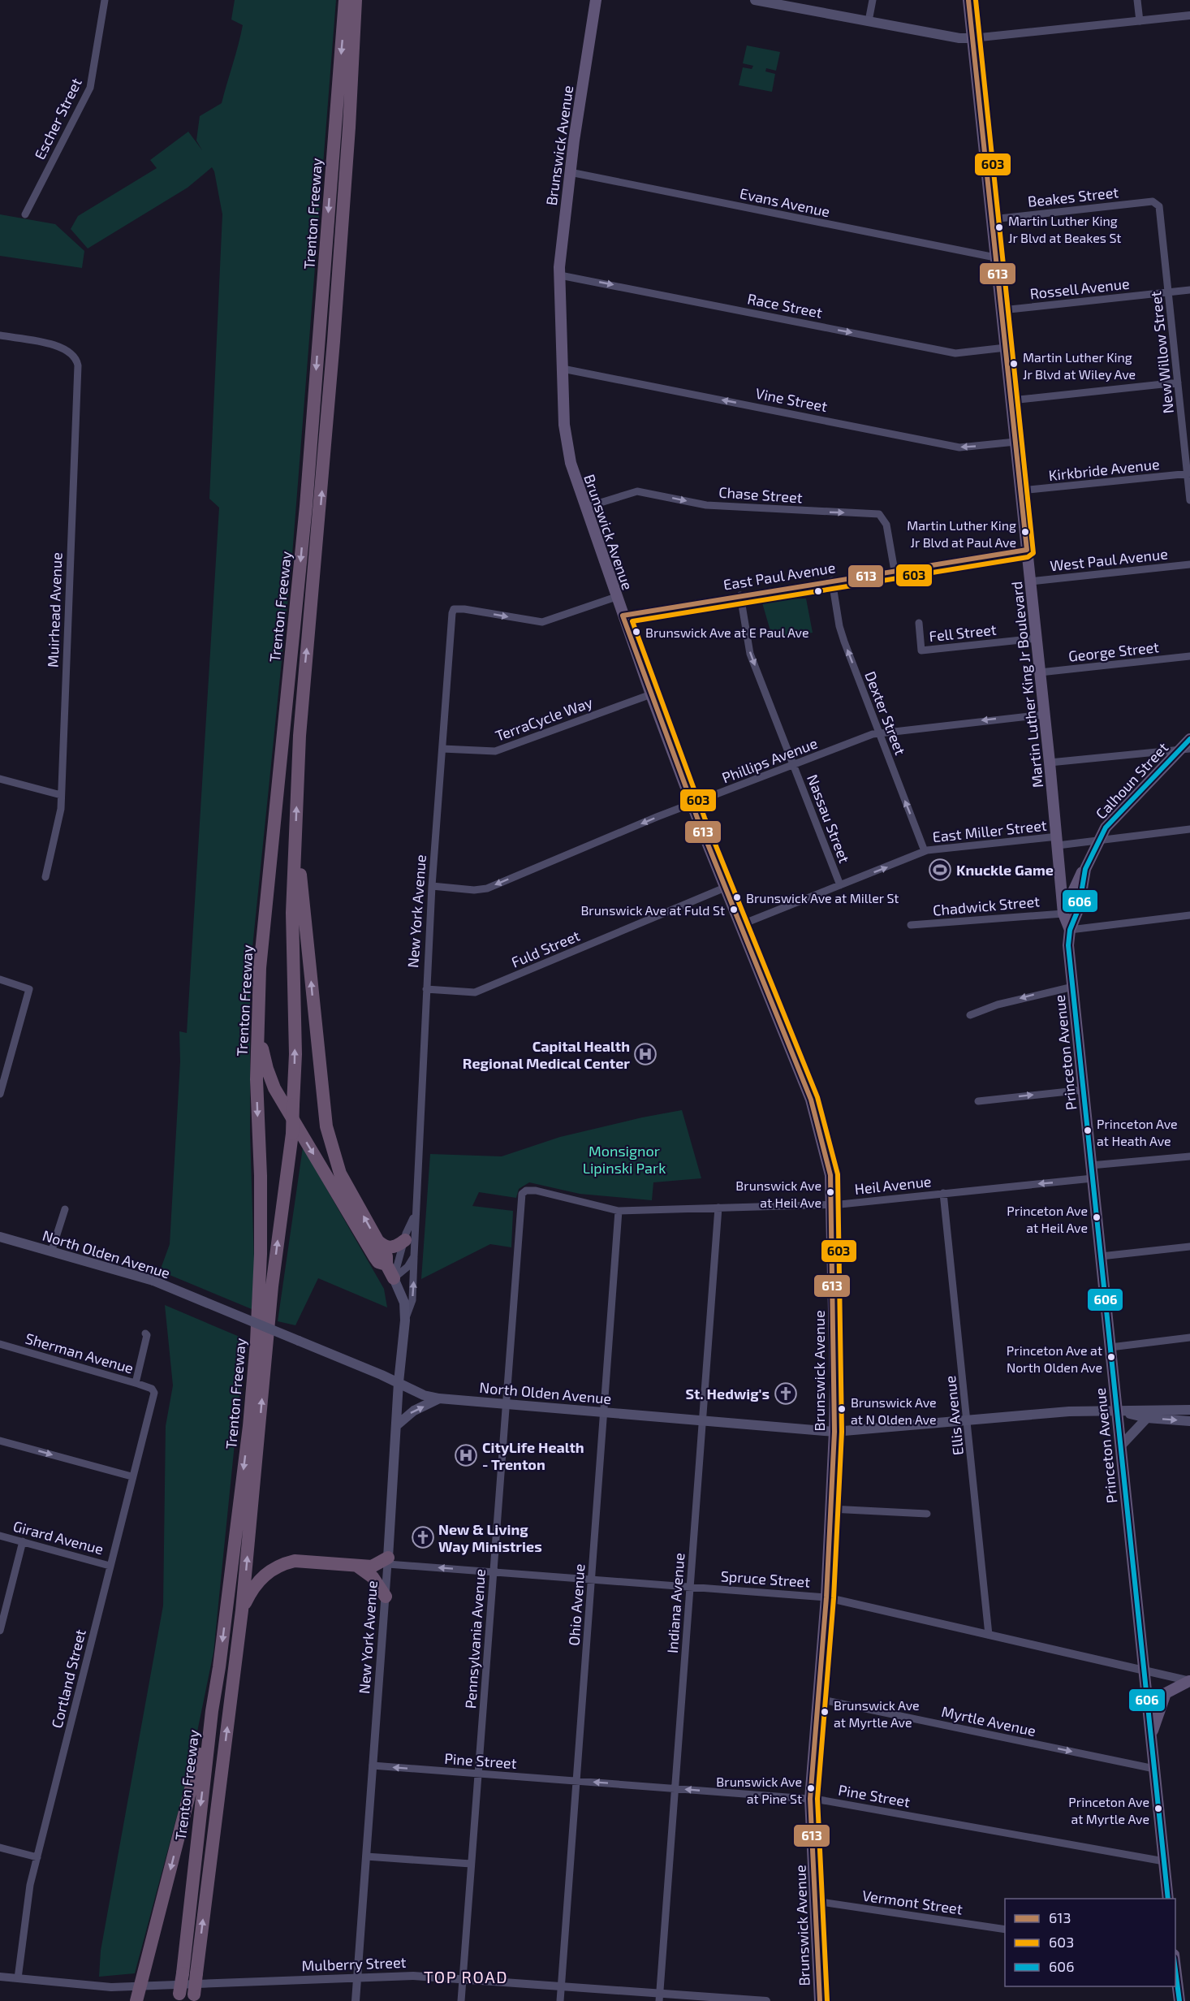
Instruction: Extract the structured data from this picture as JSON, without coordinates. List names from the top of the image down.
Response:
{
  "streets": {
    "highway": ["Trenton Freeway"],
    "main road": [
      "Brunswick Avenue",
      "Martin Luther King Jr Boulevard",
      "Calhoun Street",
      "New York Avenue",
      "Princeton Avenue",
      "North Olden Avenue"
    ],
    "street": [
      "Escher Street",
      "Beakes Street",
      "Evans Avenue",
      "Rossell Avenue",
      "Race Street",
      "New Willow Street",
      "Vine Street",
      "Kirkbride Avenue",
      "Chase Street",
      "West Paul Avenue",
      "East Paul Avenue",
      "Muirhead Avenue",
      "Fell Street",
      "George Street",
      "Dexter Street",
      "TerraCycle Way",
      "Phillips Avenue",
      "Nassau Street",
      "East Miller Street",
      "Chadwick Street",
      "Fuld Street",
      "Heil Avenue",
      "Sherman Avenue",
      "Ellis Avenue",
      "Girard Avenue",
      "Spruce Street",
      "Indiana Avenue",
      "Ohio Avenue",
      "Pennsylvania Avenue",
      "Cortland Street",
      "Myrtle Avenue",
      "Pine Street",
      "Vermont Street",
      "Mulberry Street"
    ]
  },
  "crossings": [
    ["Brunswick Avenue", "Evans Avenue"],
    ["Brunswick Avenue", "Race Street"],
    ["Brunswick Avenue", "Vine Street"],
    ["Brunswick Avenue", "Chase Street"],
    ["Brunswick Avenue", "East Paul Avenue"],
    ["Brunswick Avenue", "TerraCycle Way"],
    ["Brunswick Avenue", "Phillips Avenue"],
    ["Brunswick Avenue", "East Miller Street"],
    ["Brunswick Avenue", "New York Avenue"],
    ["Brunswick Avenue", "Fuld Street"],
    ["Brunswick Avenue", "Heil Avenue"],
    ["Brunswick Avenue", "North Olden Avenue"],
    ["Brunswick Avenue", "Spruce Street"],
    ["Brunswick Avenue", "Myrtle Avenue"],
    ["Brunswick Avenue", "Pine Street"],
    ["Brunswick Avenue", "Vermont Street"],
    ["Beakes Street", "New Willow Street"],
    ["Beakes Street", "Martin Luther King Jr Boulevard"],
    ["Evans Avenue", "Martin Luther King Jr Boulevard"],
    ["Rossell Avenue", "New Willow Street"],
    ["Rossell Avenue", "Martin Luther King Jr Boulevard"],
    ["Race Street", "Martin Luther King Jr Boulevard"],
    ["New Willow Street", "Kirkbride Avenue"],
    ["Vine Street", "Martin Luther King Jr Boulevard"],
    ["Kirkbride Avenue", "Martin Luther King Jr Boulevard"],
    ["Chase Street", "East Paul Avenue"],
    ["West Paul Avenue", "Martin Luther King Jr Boulevard"],
    ["East Paul Avenue", "Martin Luther King Jr Boulevard"],
    ["East Paul Avenue", "Dexter Street"],
    ["East Paul Avenue", "Nassau Street"],
    ["Fell Street", "Martin Luther King Jr Boulevard"],
    ["George Street", "Martin Luther King Jr Boulevard"],
    ["Martin Luther King Jr Boulevard", "Phillips Avenue"],
    ["Martin Luther King Jr Boulevard", "Calhoun Street"],
    ["Martin Luther King Jr Boulevard", "East Miller Street"],
    ["Martin Luther King Jr Boulevard", "Chadwick Street"],
    ["Martin Luther King Jr Boulevard", "Princeton Avenue"],
    ["Dexter Street", "Phillips Avenue"],
    ["Dexter Street", "East Miller Street"],
    ["TerraCycle Way", "New York Avenue"],
    ["Phillips Avenue", "Nassau Street"],
    ["Phillips Avenue", "New York Avenue"],
    ["Calhoun Street", "East Miller Street"],
    ["Calhoun Street", "Chadwick Street"],
    ["Calhoun Street", "Princeton Avenue"],
    ["Nassau Street", "East Miller Street"],
    ["New York Avenue", "Fuld Street"],
    ["New York Avenue", "North Olden Avenue"],
    ["New York Avenue", "Spruce Street"],
    ["New York Avenue", "Pine Street"],
    ["New York Avenue", "Mulberry Street"],
    ["Princeton Avenue", "Heil Avenue"],
    ["Princeton Avenue", "North Olden Avenue"],
    ["Princeton Avenue", "Spruce Street"],
    ["Princeton Avenue", "Myrtle Avenue"],
    ["Princeton Avenue", "Pine Street"],
    ["Heil Avenue", "Ellis Avenue"],
    ["Heil Avenue", "Indiana Avenue"],
    ["Heil Avenue", "Ohio Avenue"],
    ["Heil Avenue", "Pennsylvania Avenue"],
    ["North Olden Avenue", "Ellis Avenue"],
    ["North Olden Avenue", "Indiana Avenue"],
    ["North Olden Avenue", "Ohio Avenue"],
    ["North Olden Avenue", "Pennsylvania Avenue"],
    ["Sherman Avenue", "Cortland Street"],
    ["Ellis Avenue", "Spruce Street"],
    ["Girard Avenue", "Cortland Street"],
    ["Spruce Street", "Indiana Avenue"],
    ["Spruce Street", "Ohio Avenue"],
    ["Spruce Street", "Pennsylvania Avenue"],
    ["Indiana Avenue", "Pine Street"],
    ["Indiana Avenue", "Mulberry Street"],
    ["Ohio Avenue", "Pine Street"],
    ["Ohio Avenue", "Mulberry Street"],
    ["Pennsylvania Avenue", "Pine Street"],
    ["Pennsylvania Avenue", "Mulberry Street"],
    ["Cortland Street", "Mulberry Street"]
  ],
  "one_way": [
    "Race Street",
    "Vine Street",
    "Chase Street",
    "Dexter Street",
    "Phillips Avenue",
    "Nassau Street",
    "Myrtle Avenue",
    "Pine Street"
  ],
  "districts": ["TOP ROAD"],
  "parks": ["Monsignor Lipinski Park"],
  "places": {
    "other": [
      "Martin Luther King Jr Blvd at Beakes St",
      "Martin Luther King Jr Blvd at Wiley Ave",
      "Martin Luther King Jr Blvd at Paul Ave",
      "Brunswick Ave at E Paul Ave",
      "Brunswick Ave at Miller St",
      "Brunswick Ave at Fuld St",
      "Princeton Ave at Heath Ave",
      "Brunswick Ave at Heil Ave",
      "Princeton Ave at Heil Ave",
      "Princeton Ave at North Olden Ave",
      "Brunswick Ave at N Olden Ave",
      "Brunswick Ave at Myrtle Ave",
      "Brunswick Ave at Pine St",
      "Princeton Ave at Myrtle Ave"
    ],
    "sports": ["Knuckle Game"],
    "hospital": ["Capital Health Regional Medical Center", "CityLife Health - Trenton"],
    "church": ["St. Hedwig's", "New & Living Way Ministries"]
  },
  "lines": ["transit line 613", "transit line 603", "transit line 606"],
  "legend": ["613", "603", "606"]
}
